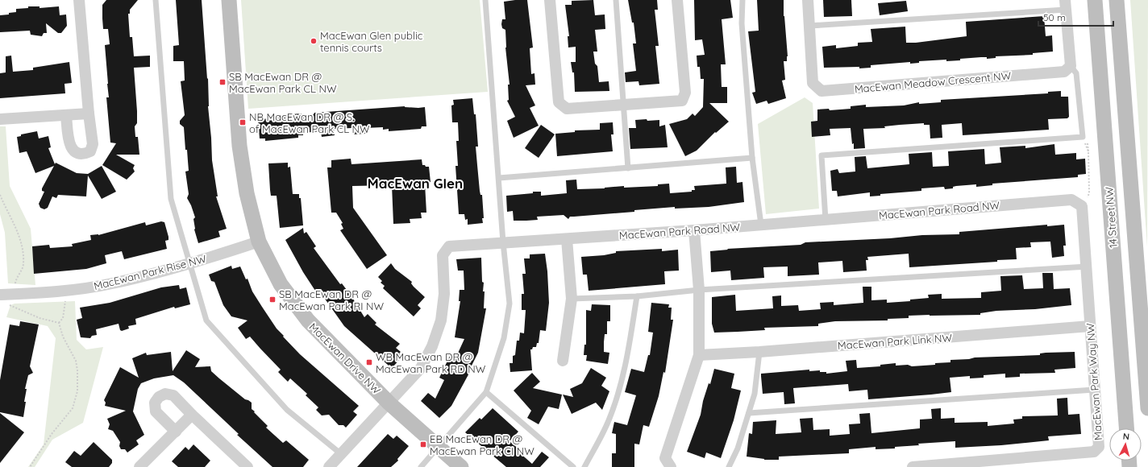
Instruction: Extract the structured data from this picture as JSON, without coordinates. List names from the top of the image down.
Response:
{
  "streets": {
    "main road": ["14 Street NW", "MacEwan Drive NW"],
    "street": [
      "MacEwan Meadow Crescent NW",
      "MacEwan Park Road NW",
      "MacEwan Park Rise NW",
      "MacEwan Park Link NW",
      "MacEwan Park Way NW"
    ]
  },
  "crossings": [
    ["MacEwan Park Road NW", "MacEwan Drive NW"],
    ["MacEwan Park Road NW", "MacEwan Park Way NW"],
    ["MacEwan Park Rise NW", "MacEwan Drive NW"],
    ["MacEwan Park Link NW", "MacEwan Park Way NW"]
  ],
  "districts": ["MacEwan Glen"],
  "places": {
    "other": ["MacEwan Glen public tennis courts"],
    "transit": [
      "SB MacEwan DR @ MacEwan Park CL NW",
      "NB MacEwan DR @ S. of MacEwan Park CL NW",
      "SB MacEwan DR @ MacEwan Park RI NW",
      "WB MacEwan DR @ MacEwan Park RD NW",
      "EB MacEwan DR @ MacEwan Park CI NW"
    ]
  },
  "scale_bar": "50 m",
  "north": "top"
}
